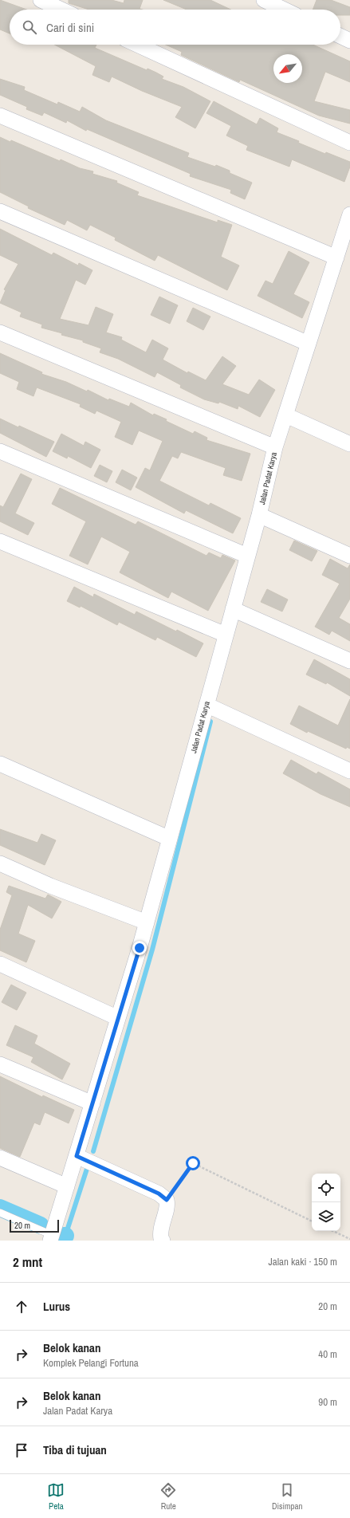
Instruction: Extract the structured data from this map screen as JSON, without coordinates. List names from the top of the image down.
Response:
{
  "streets": {
    "street": ["Jalan Padat Karya"]
  },
  "scale_bar": "20 m",
  "north": "bottom left",
  "page": {
    "search": "Cari di sini",
    "scale": "20 m",
    "heading": ["2 mnt", "Jalan kaki · 150 m"],
    "list": [
      ["Lurus", "20 m"],
      ["Belok kanan", "Komplek Pelangi Fortuna", "40 m"],
      ["Belok kanan", "Jalan Padat Karya", "90 m"],
      "Tiba di tujuan"
    ],
    "nav": ["Peta", "Rute", "Disimpan"]
  }
}
